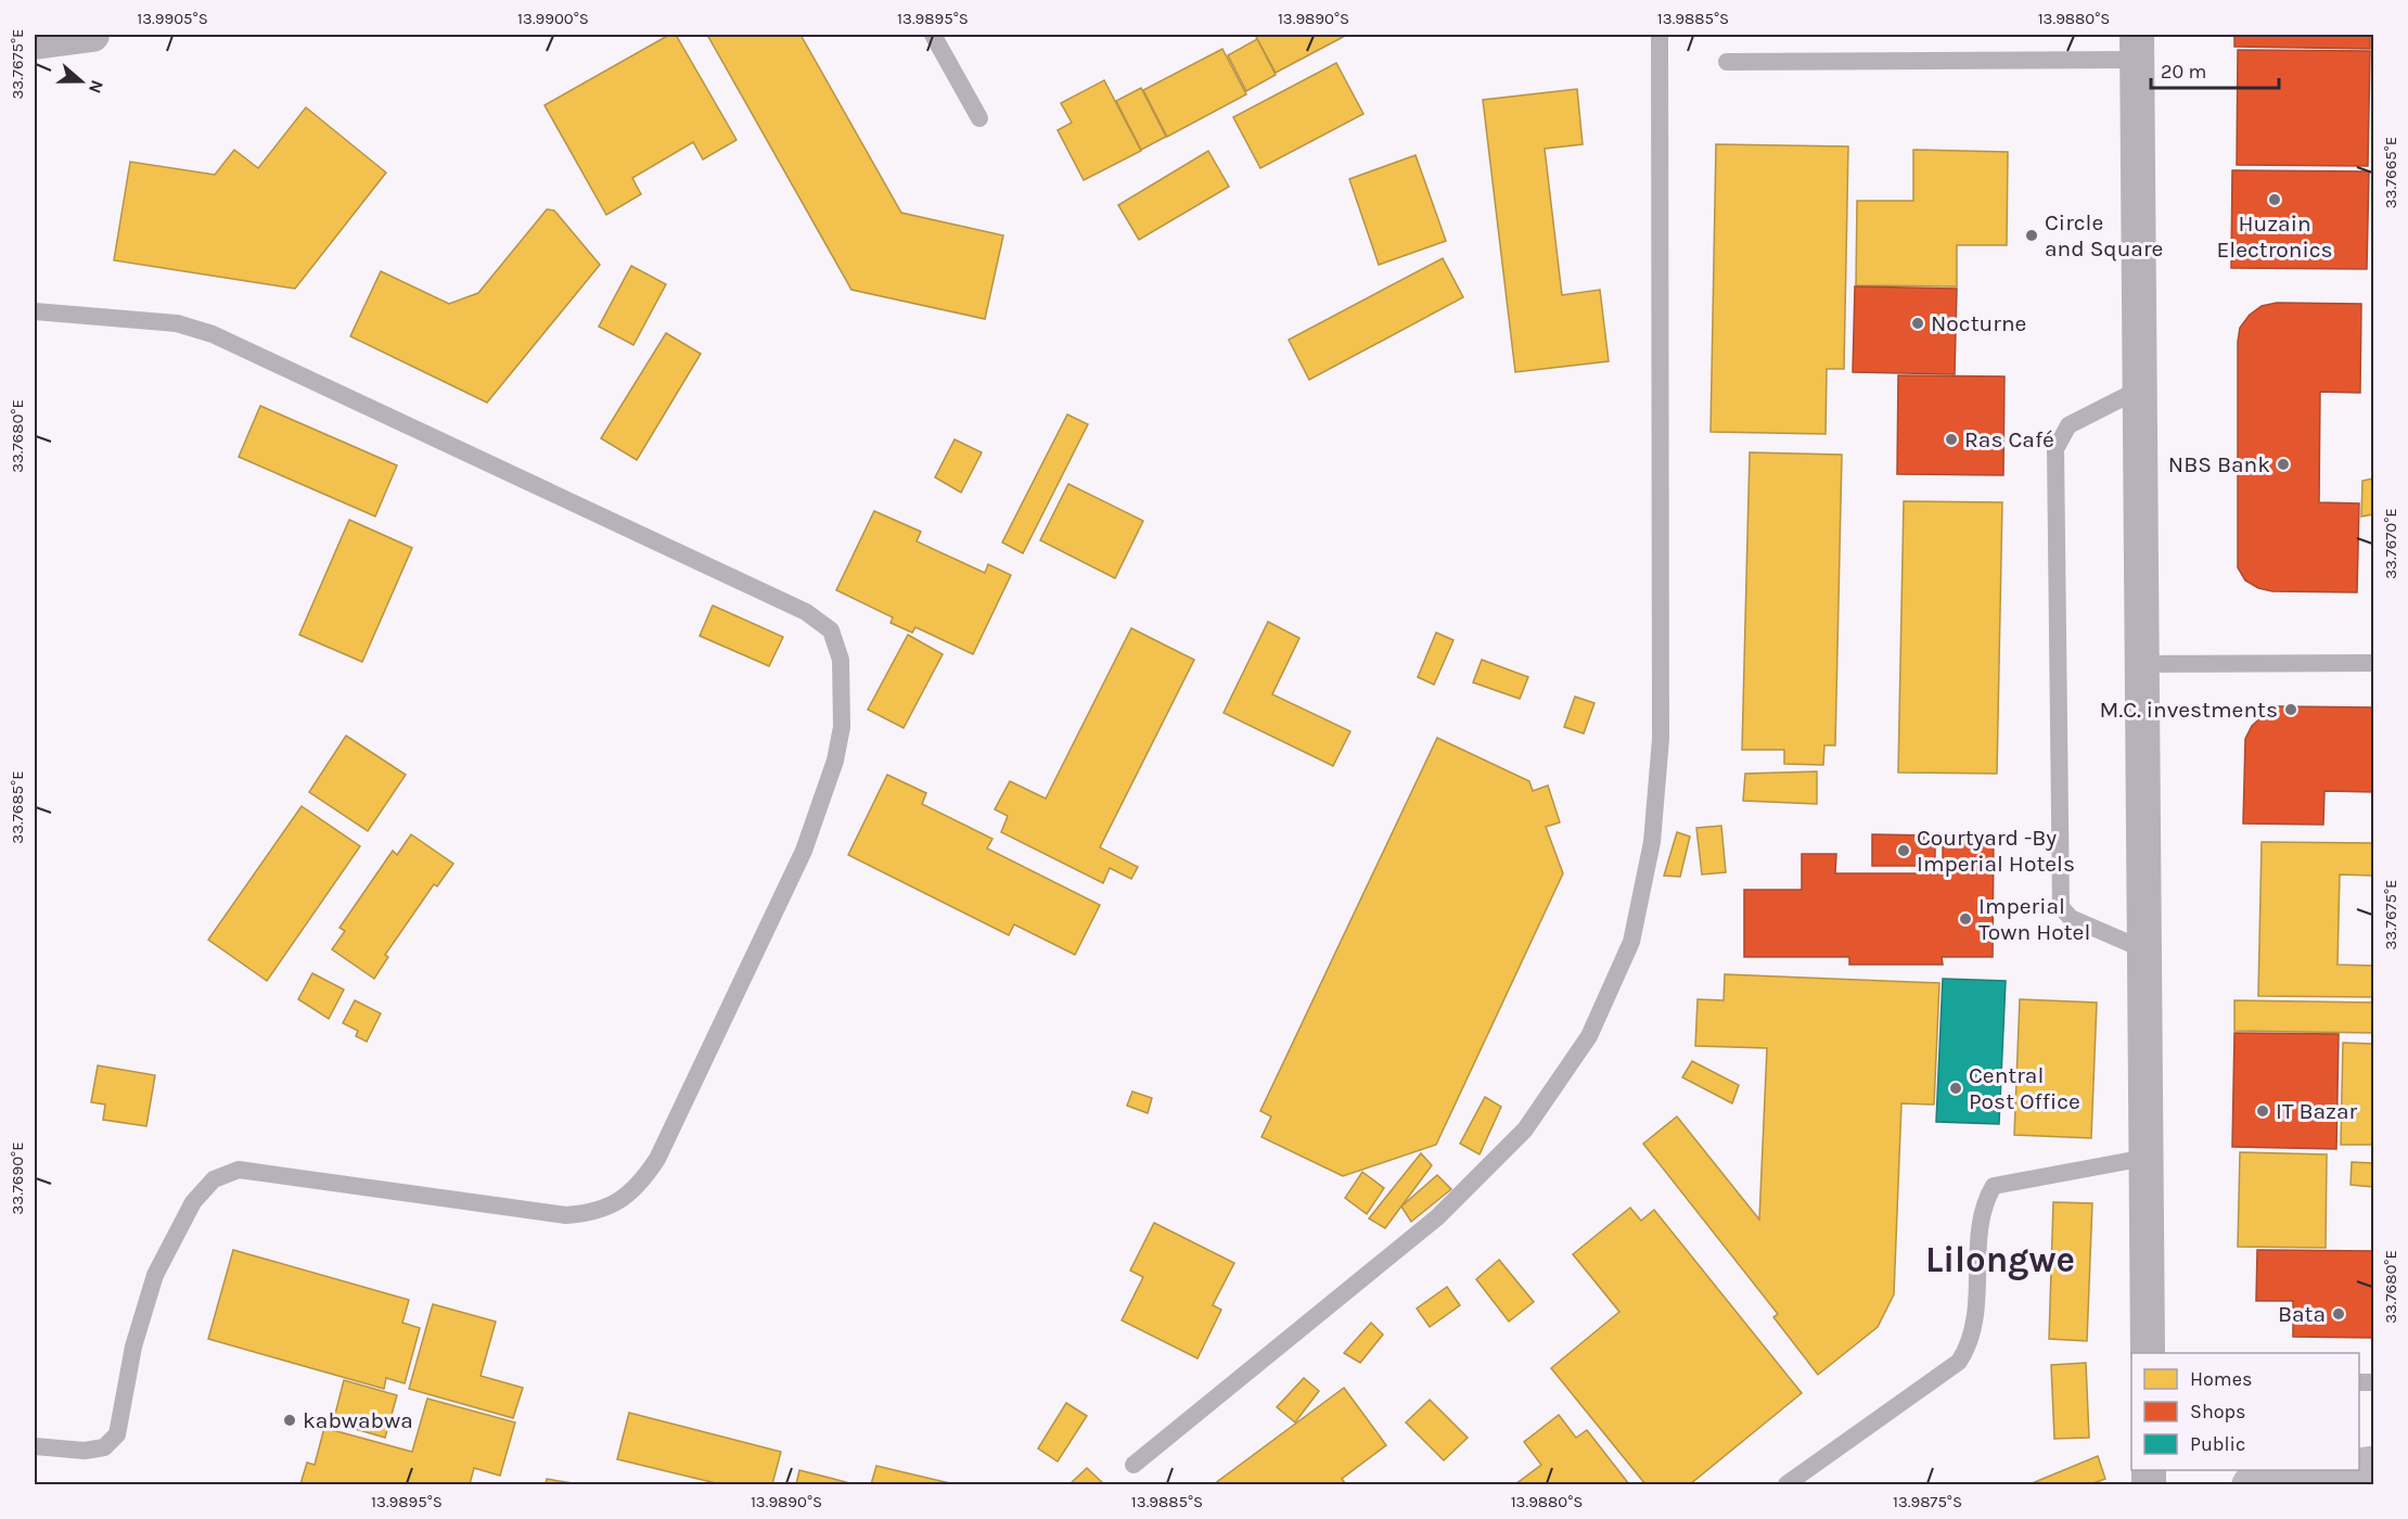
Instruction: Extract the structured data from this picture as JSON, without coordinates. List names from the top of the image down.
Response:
{
  "districts": ["Lilongwe"],
  "places": [
    "Huzain Electronics",
    "Circle and Square",
    "Nocturne",
    "Ras Café",
    "NBS Bank",
    "M.C. investments",
    "Courtyard -By Imperial Hotels",
    "Imperial Town Hotel",
    "Central Post Office",
    "IT Bazar",
    "Bata",
    "kabwabwa"
  ],
  "legend": ["Homes", "Shops", "Public"],
  "scale_bar": "20 m",
  "north": "right",
  "coordinates": [
    "13.9905°S",
    "13.9900°S",
    "13.9895°S",
    "13.9890°S",
    "13.9885°S",
    "13.9880°S",
    "33.7675°E",
    "33.7665°E",
    "33.7680°E",
    "33.7670°E",
    "33.7685°E",
    "33.7690°E",
    "13.9875°S"
  ]
}
